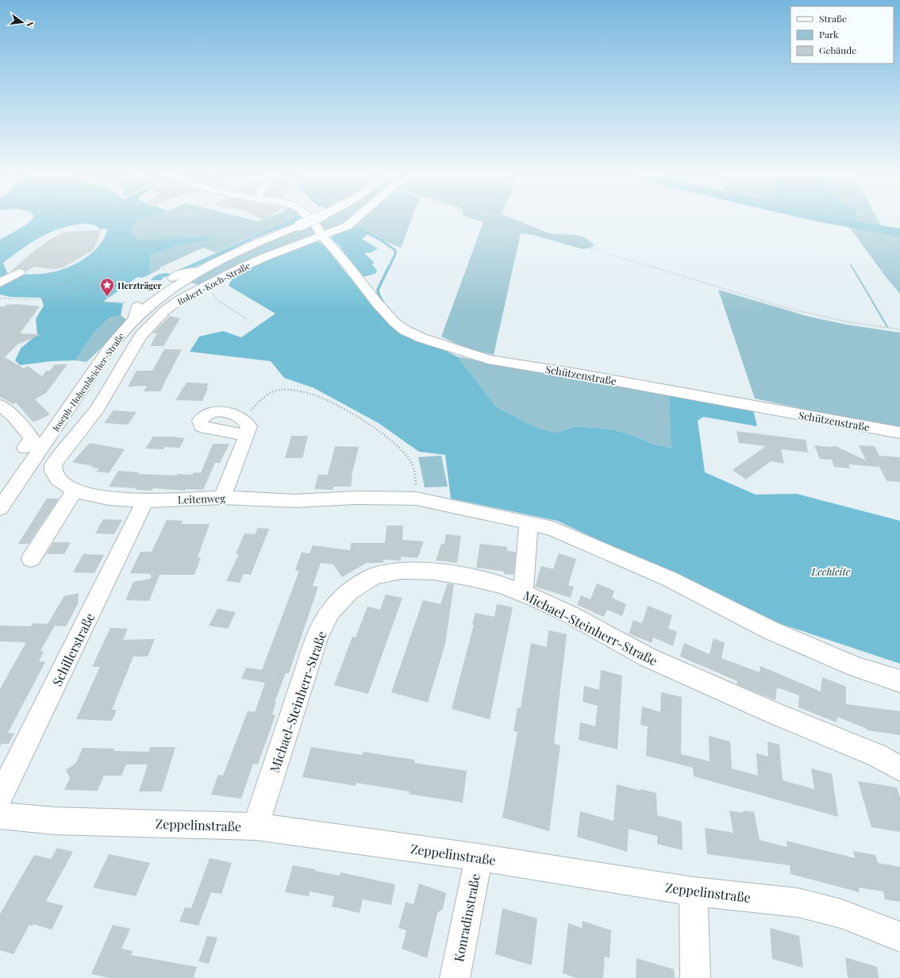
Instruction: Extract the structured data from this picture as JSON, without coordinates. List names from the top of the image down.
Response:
{
  "streets": {
    "street": [
      "Robert-Koch-Straße",
      "Schützenstraße",
      "Joseph-Hohenbleicher-Straße",
      "Leitenweg",
      "Michael-Steinherr-Straße",
      "Schillerstraße",
      "Zeppelinstraße",
      "Konradinstraße"
    ]
  },
  "crossings": [
    ["Robert-Koch-Straße", "Schützenstraße"],
    ["Robert-Koch-Straße", "Leitenweg"],
    ["Leitenweg", "Schillerstraße"],
    ["Michael-Steinherr-Straße", "Zeppelinstraße"],
    ["Zeppelinstraße", "Konradinstraße"]
  ],
  "parks": ["Lechleite"],
  "places": {
    "place": ["Herzträger"]
  },
  "legend": ["Straße", "Park", "Gebäude"],
  "north": "right"
}
